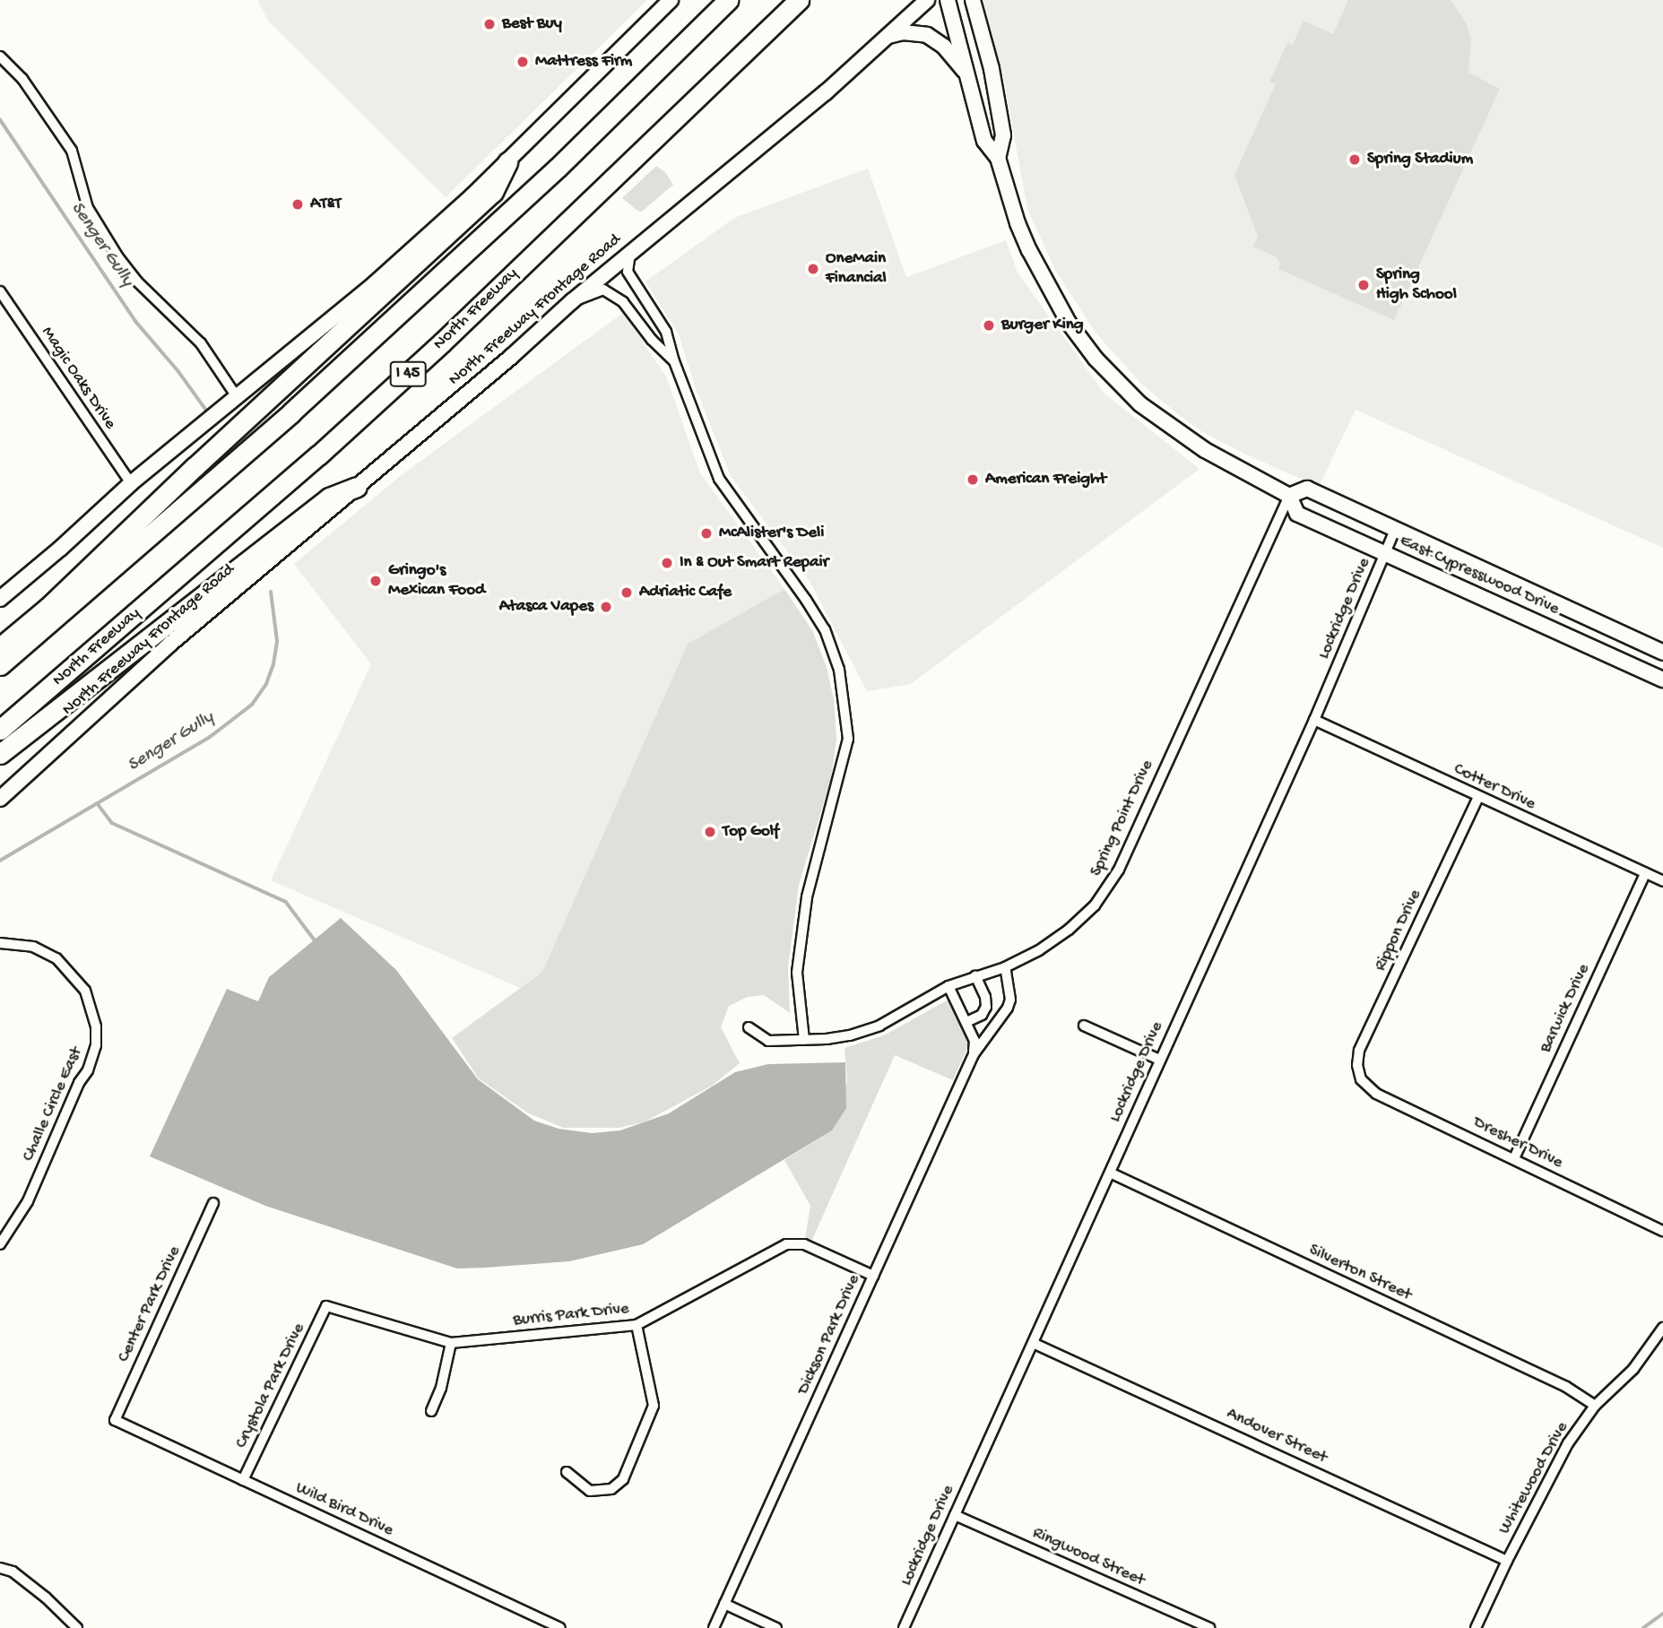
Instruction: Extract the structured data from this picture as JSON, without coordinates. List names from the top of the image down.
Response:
{
  "streets": {
    "highway": ["North Freeway", "I 45"],
    "main road": ["North Freeway Frontage Road", "East Cypresswood Drive"],
    "street": [
      "Magic Oaks Drive",
      "Lockridge Drive",
      "Cotter Drive",
      "Spring Point Drive",
      "Rippon Drive",
      "Barwick Drive",
      "Challe Circle East",
      "Dresher Drive",
      "Silverton Street",
      "Center Park Drive",
      "Burris Park Drive",
      "Dickson Park Drive",
      "Crystola Park Drive",
      "Andover Street",
      "Whitewood Drive",
      "Wild Bird Drive",
      "Ringwood Street"
    ]
  },
  "crossings": [
    ["East Cypresswood Drive", "Lockridge Drive"],
    ["East Cypresswood Drive", "Spring Point Drive"],
    ["Lockridge Drive", "Cotter Drive"],
    ["Lockridge Drive", "Silverton Street"],
    ["Lockridge Drive", "Andover Street"],
    ["Lockridge Drive", "Ringwood Street"],
    ["Cotter Drive", "Rippon Drive"],
    ["Cotter Drive", "Barwick Drive"],
    ["Spring Point Drive", "Dickson Park Drive"],
    ["Rippon Drive", "Dresher Drive"],
    ["Barwick Drive", "Dresher Drive"],
    ["Silverton Street", "Whitewood Drive"],
    ["Center Park Drive", "Wild Bird Drive"],
    ["Burris Park Drive", "Dickson Park Drive"],
    ["Burris Park Drive", "Crystola Park Drive"],
    ["Crystola Park Drive", "Wild Bird Drive"],
    ["Andover Street", "Whitewood Drive"]
  ],
  "water": ["Senger Gully"],
  "places": [
    "Best Buy",
    "Mattress Firm",
    "Spring Stadium",
    "AT&T",
    "OneMain Financial",
    "Spring High School",
    "Burger King",
    "American Freight",
    "McAlister's Deli",
    "In & Out Smart Repair",
    "Gringo's Mexican Food",
    "Adriatic Cafe",
    "Atasca Vapes",
    "Top Golf"
  ]
}
